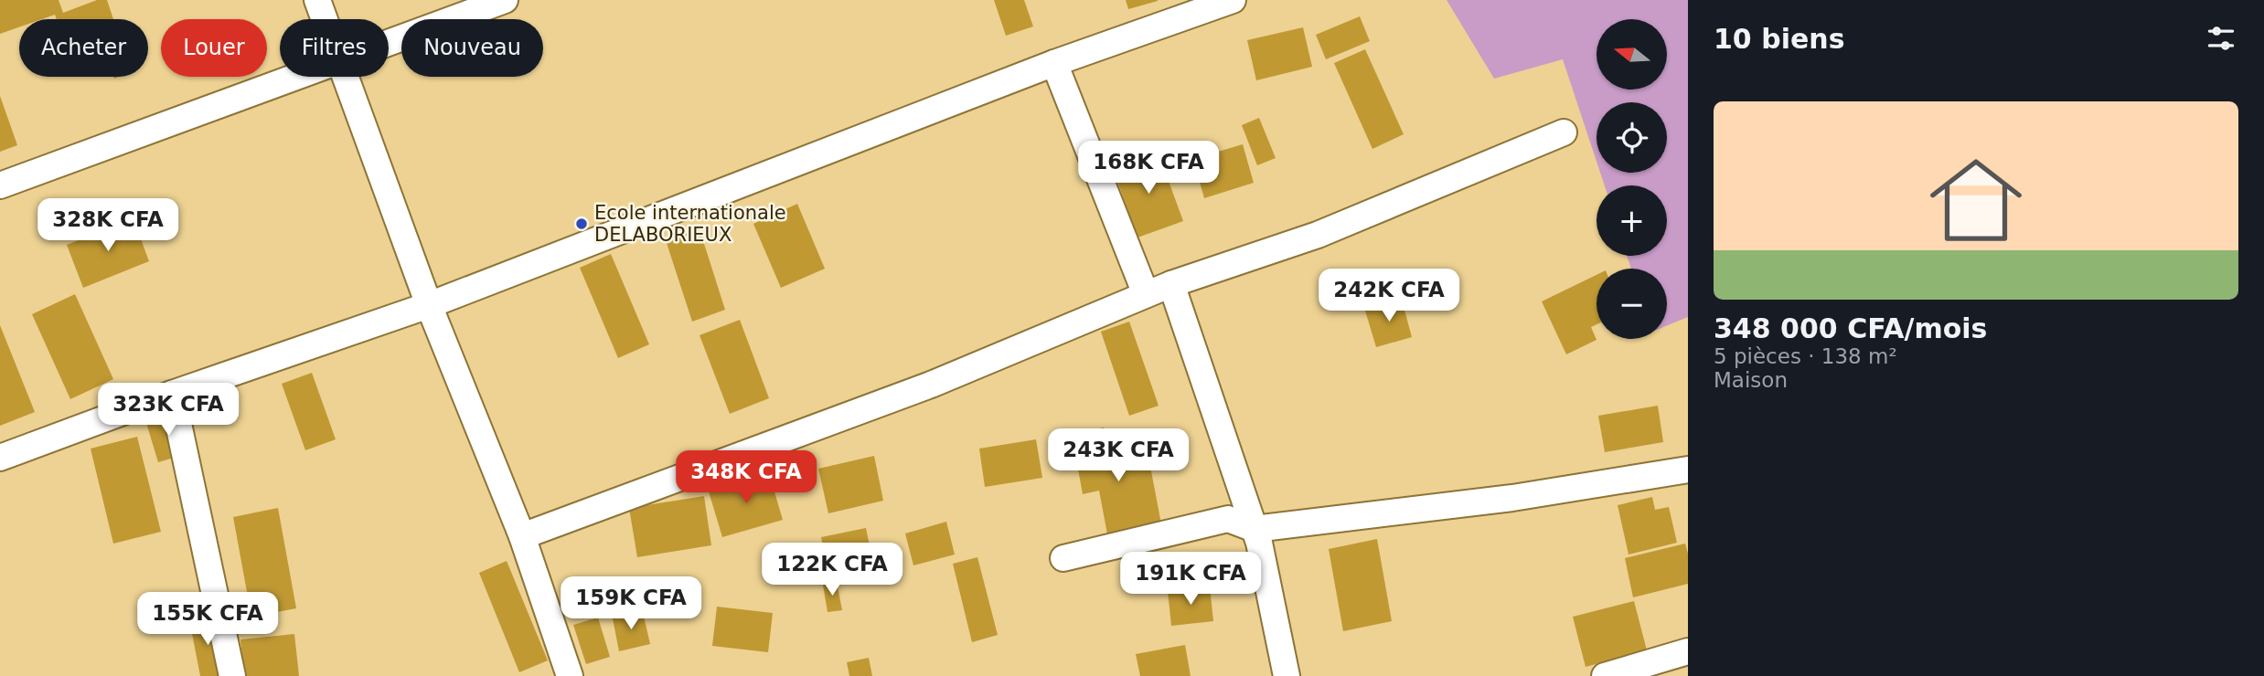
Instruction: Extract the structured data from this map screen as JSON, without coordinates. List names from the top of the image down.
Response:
{
  "places": ["Ecole internationale DELABORIEUX"],
  "north": "left",
  "page": {
    "heading": "10 biens",
    "map_buttons": ["+", "−"],
    "chip": [
      "Acheter",
      "Louer",
      "Filtres",
      "Nouveau"
    ],
    "list": [
      {
        "name": "348 000 CFA/mois",
        "note": "5 pièces · 138 m² · Maison"
      }
    ],
    "price": [
      "168K CFA",
      "328K CFA",
      "242K CFA",
      "323K CFA",
      "243K CFA",
      "348K CFA",
      "122K CFA",
      "191K CFA",
      "159K CFA",
      "155K CFA"
    ]
  }
}
